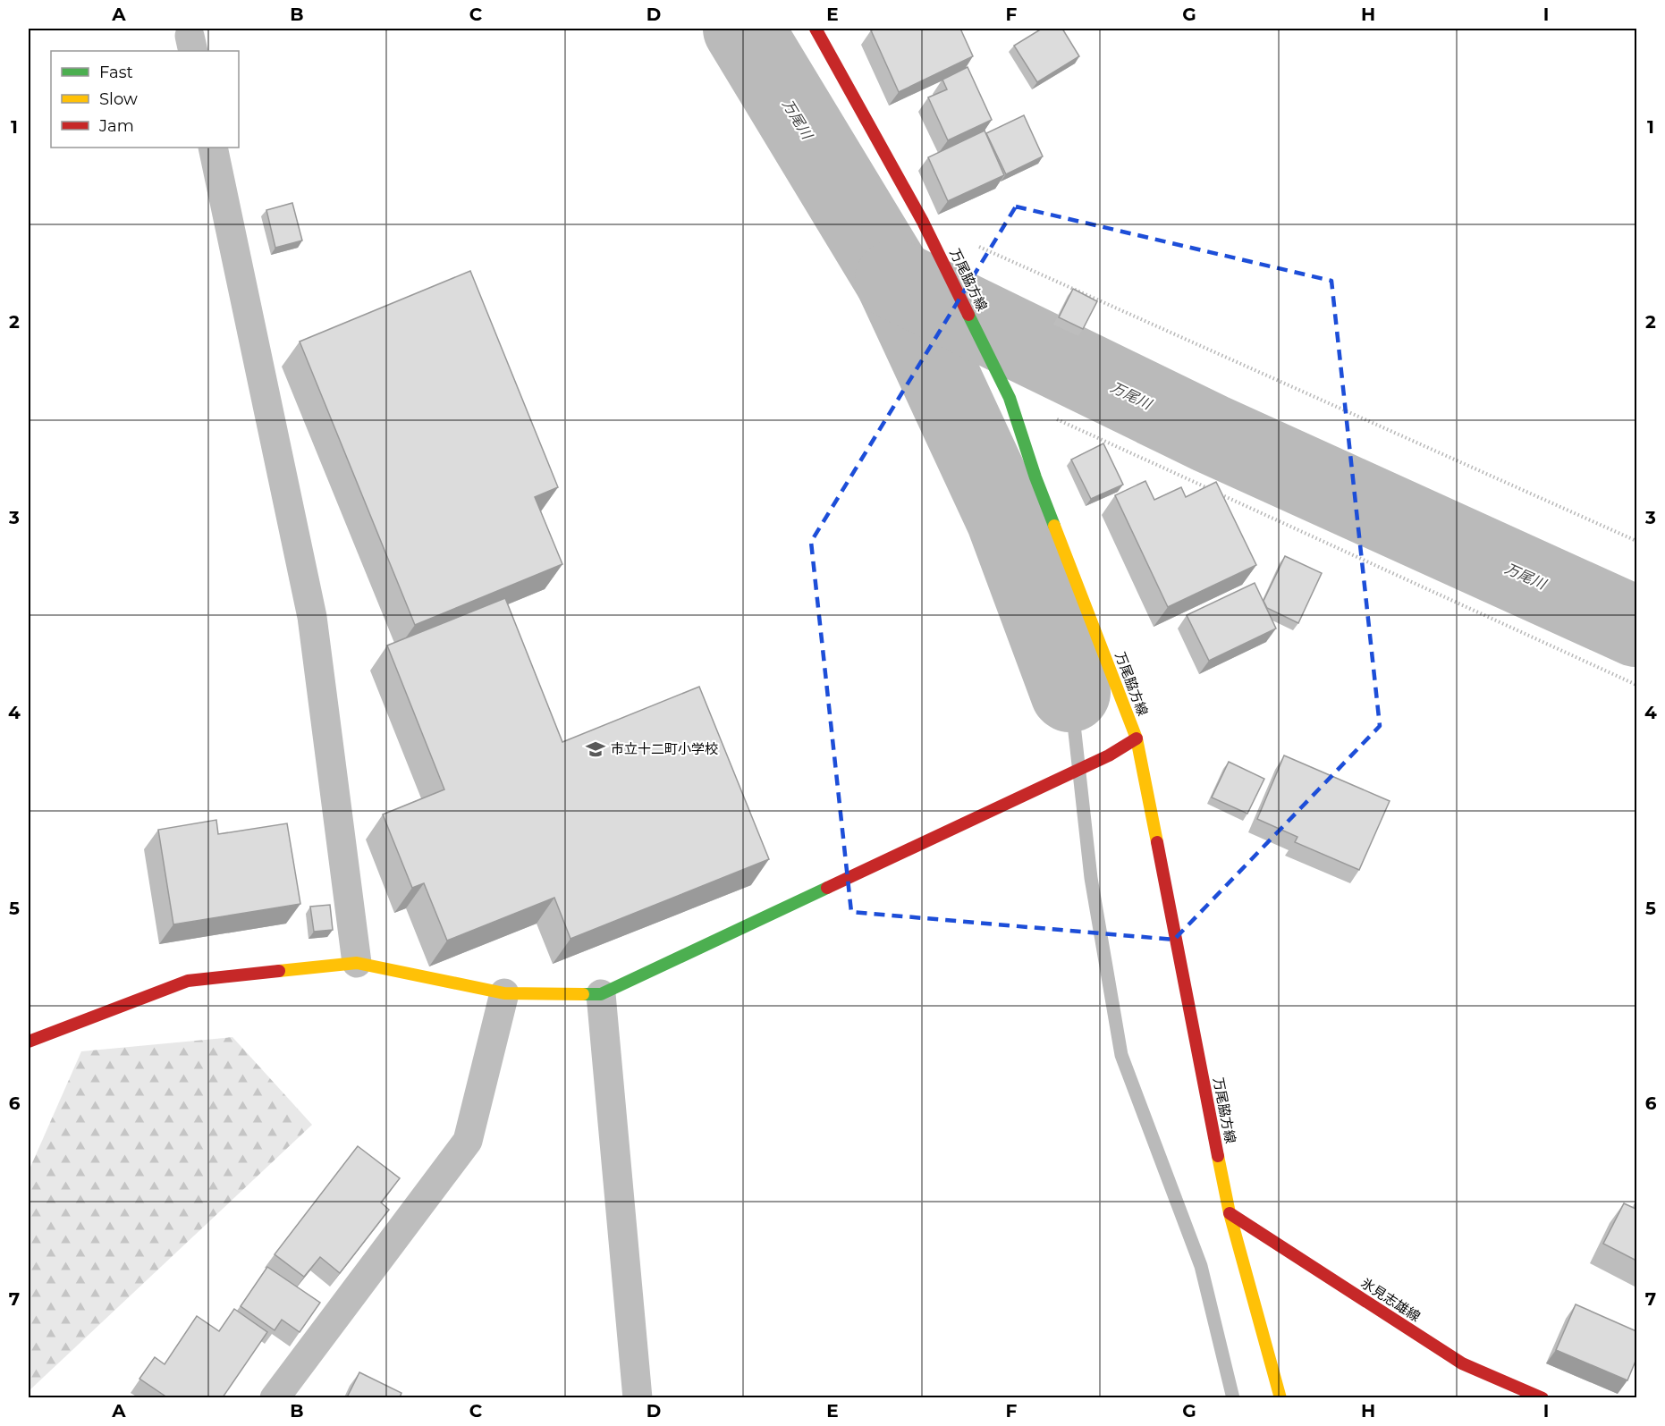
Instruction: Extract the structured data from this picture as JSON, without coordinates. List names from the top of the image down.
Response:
{
  "streets": {
    "main road": ["万尾脇方線", "氷見志雄線"]
  },
  "crossings": [
    ["万尾脇方線", "氷見志雄線"]
  ],
  "water": ["万尾川"],
  "places": {
    "school or university": ["市立十二町小学校"]
  },
  "legend": ["Fast", "Slow", "Jam"],
  "grid": {
    "columns": [
      "A",
      "B",
      "C",
      "D",
      "E",
      "F",
      "G",
      "H",
      "I"
    ],
    "rows": [
      "1",
      "2",
      "3",
      "4",
      "5",
      "6",
      "7"
    ]
  }
}
